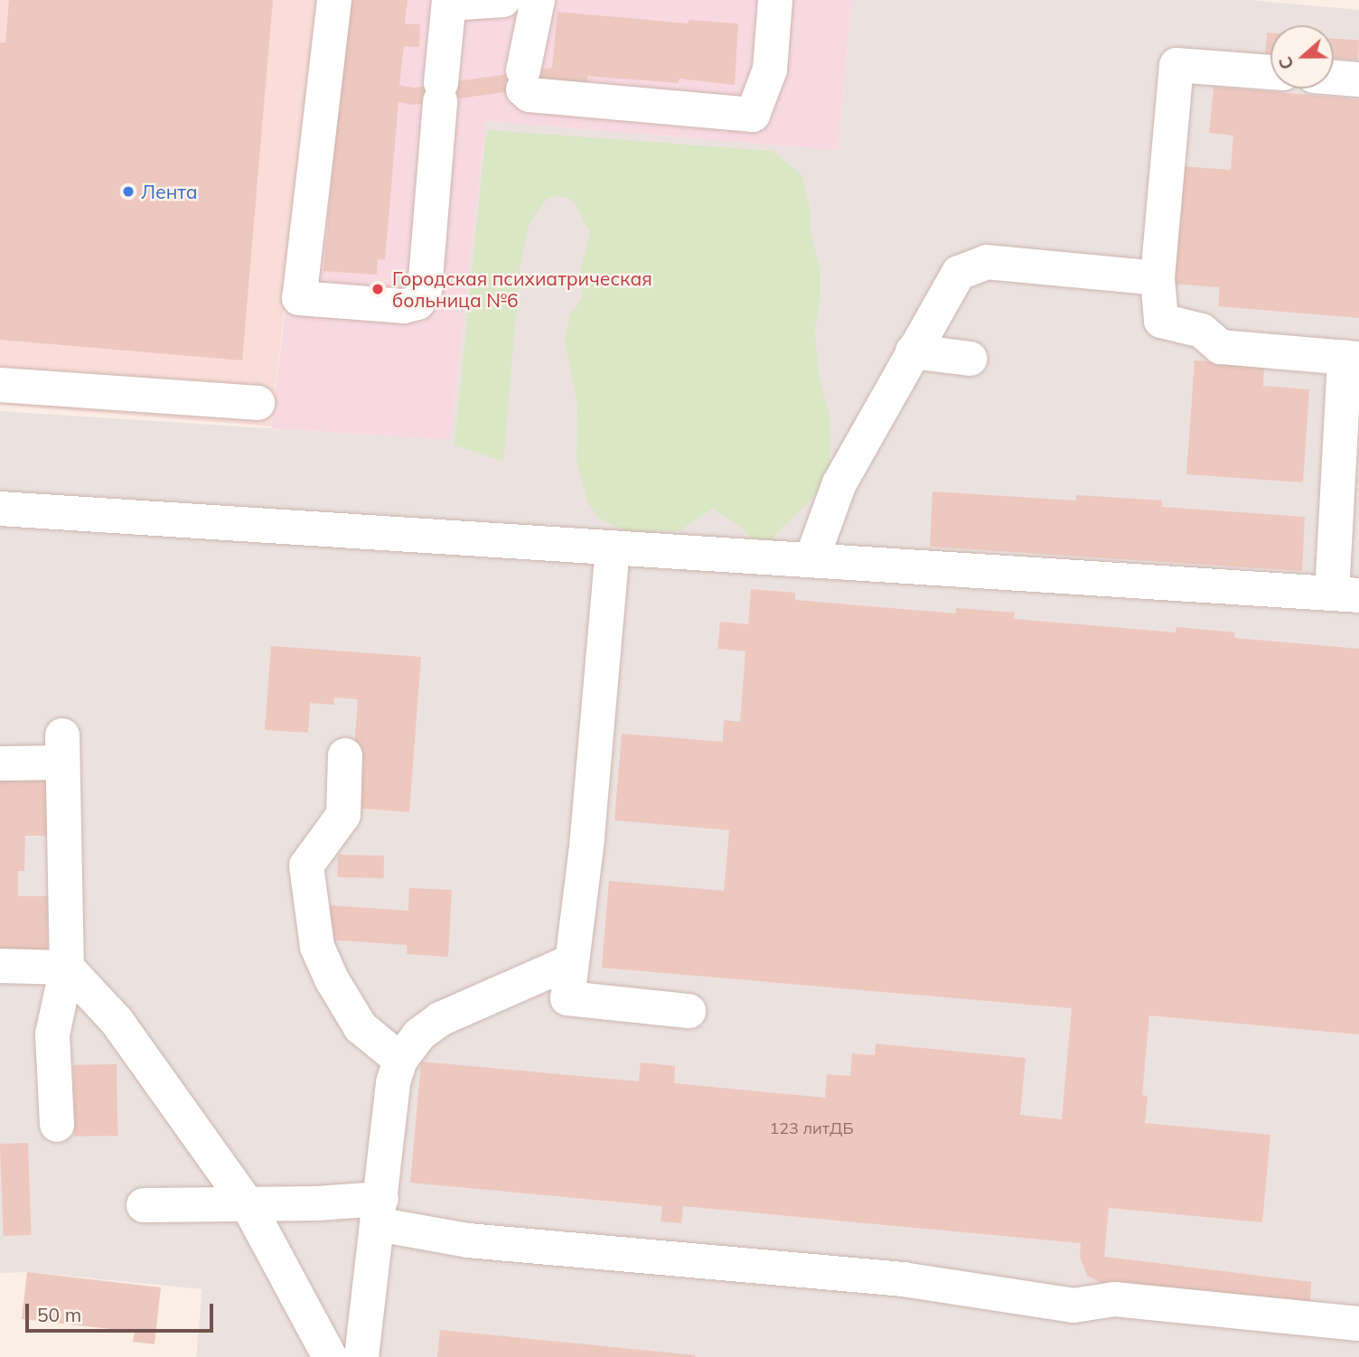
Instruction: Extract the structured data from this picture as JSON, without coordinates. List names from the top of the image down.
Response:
{
  "places": ["Лента", "Городская психиатрическая больница №6"],
  "house_numbers": ["123 литДБ"],
  "scale_bar": "50 m",
  "north": "left"
}
